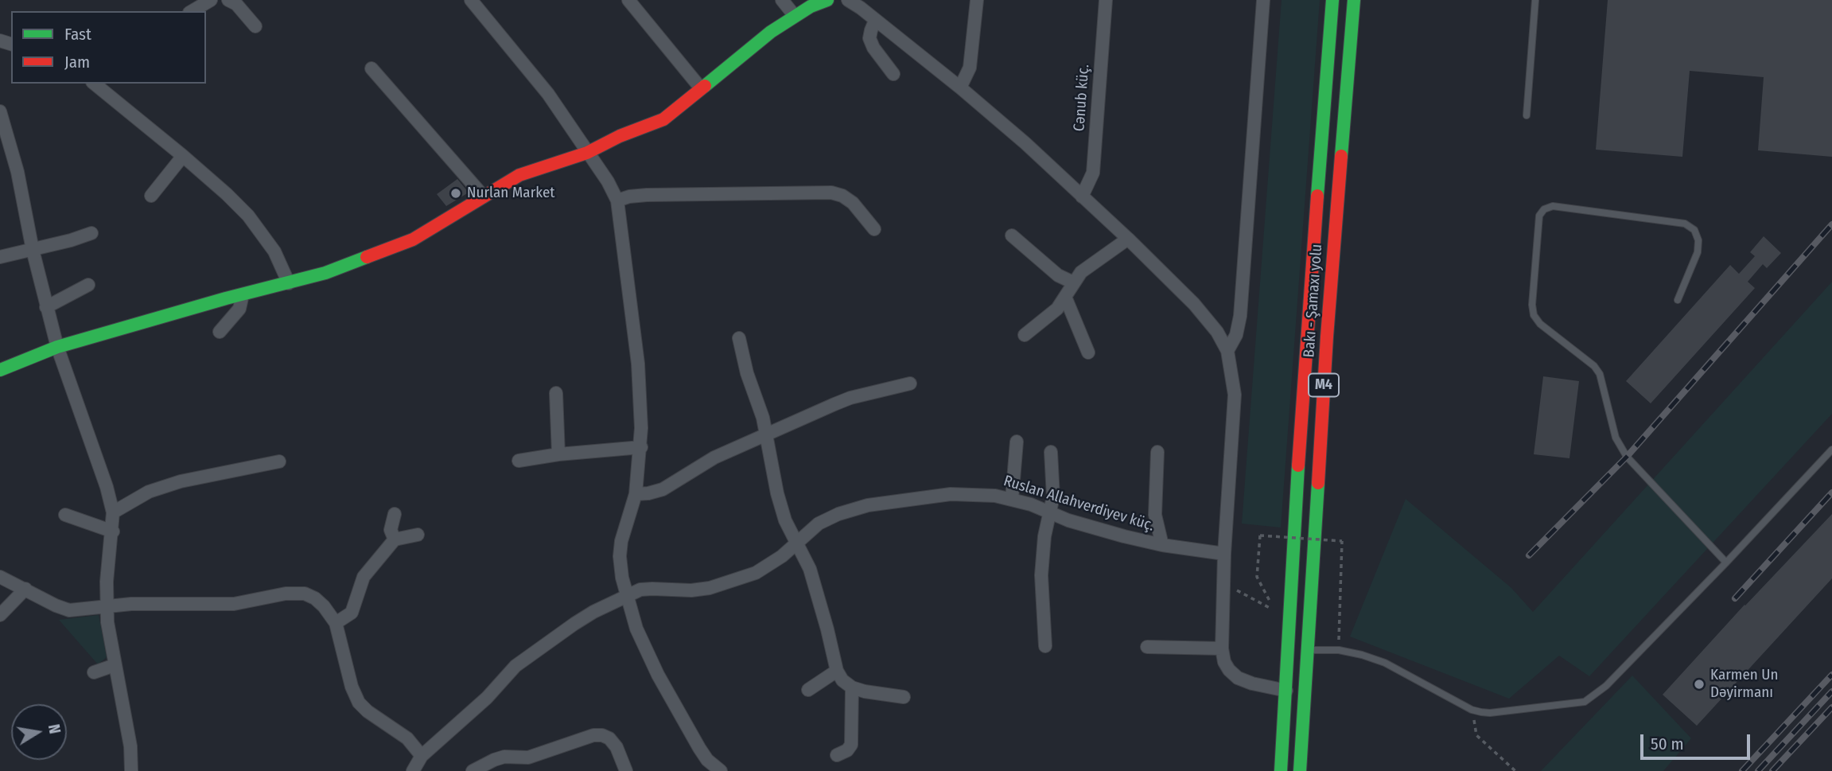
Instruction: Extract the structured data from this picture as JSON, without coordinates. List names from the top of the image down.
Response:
{
  "streets": {
    "main road": ["Bakı - Şamaxı yolu", "M4"],
    "street": ["Cənub küç.", "Ruslan Allahverdiyev küç."]
  },
  "places": ["Nurlan Market", "Karmen Un Dəyirmanı"],
  "legend": ["Fast", "Jam"],
  "scale_bar": "50 m",
  "north": "right"
}
